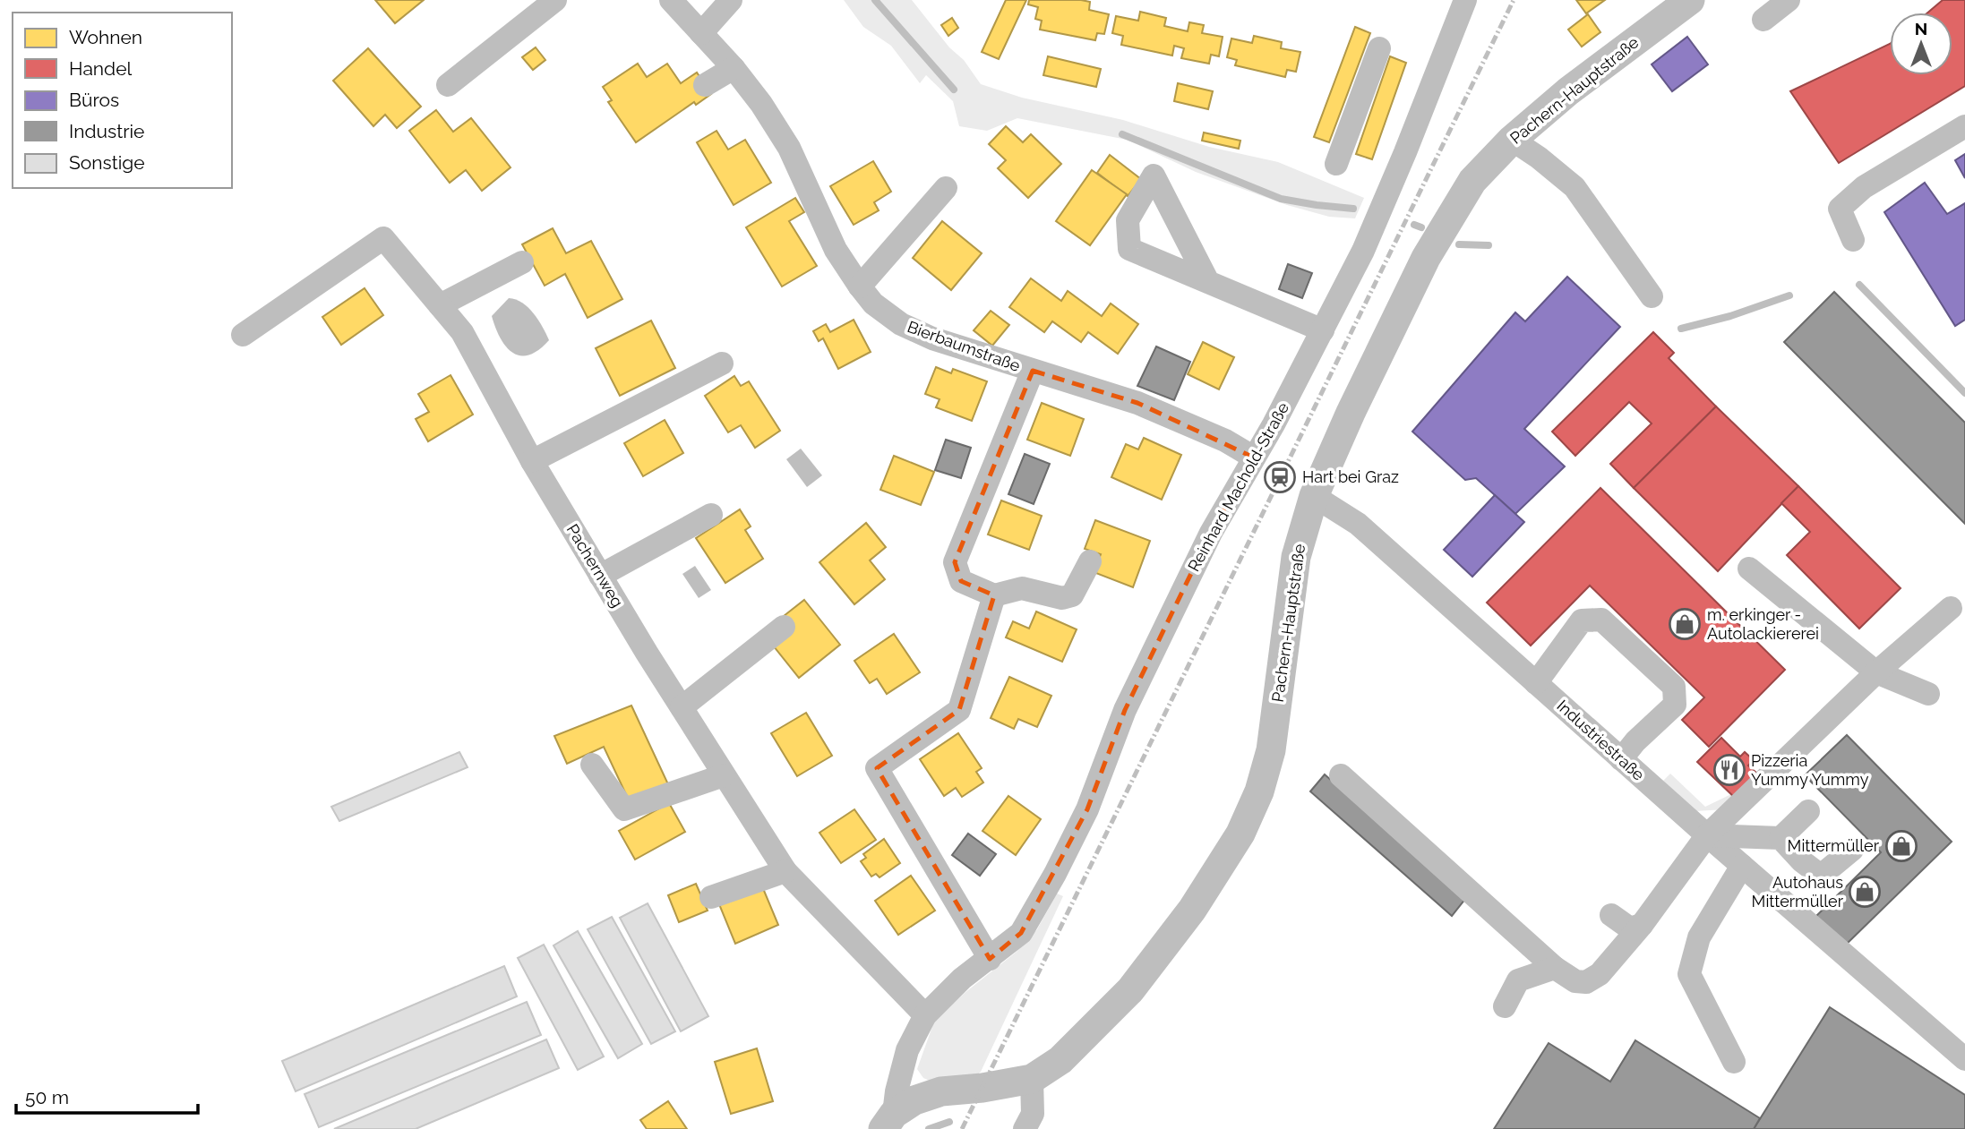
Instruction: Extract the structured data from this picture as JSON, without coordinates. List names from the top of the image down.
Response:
{
  "streets": {
    "main road": ["Pachern-Hauptstraße"],
    "street": [
      "Bierbaumstraße",
      "Reinhard Machold-Straße",
      "Pachernweg",
      "Industriestraße"
    ]
  },
  "crossings": [
    ["Pachern-Hauptstraße", "Reinhard Machold-Straße"],
    ["Pachern-Hauptstraße", "Industriestraße"],
    ["Bierbaumstraße", "Reinhard Machold-Straße"],
    ["Reinhard Machold-Straße", "Pachernweg"]
  ],
  "places": {
    "station": ["Hart bei Graz"],
    "shop": ["m. erkinger - Autolackiererei", "Mittermüller", "Autohaus Mittermüller"],
    "restaurant": ["Pizzeria Yummy Yummy"]
  },
  "legend": [
    "Wohnen",
    "Handel",
    "Büros",
    "Industrie",
    "Sonstige"
  ],
  "scale_bar": "50 m",
  "north": "top"
}
